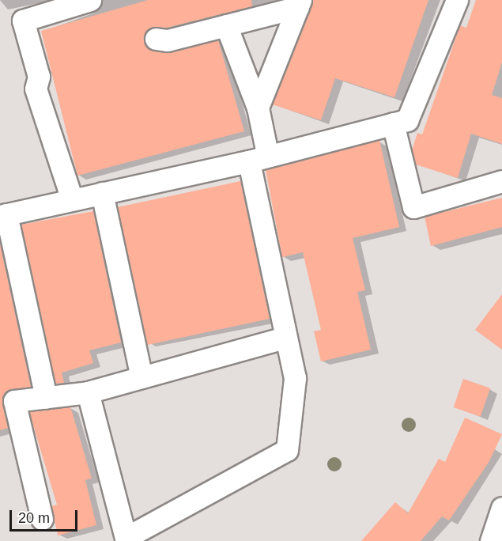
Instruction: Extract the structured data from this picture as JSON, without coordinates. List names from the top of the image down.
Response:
{
  "scale_bar": "20 m"
}
